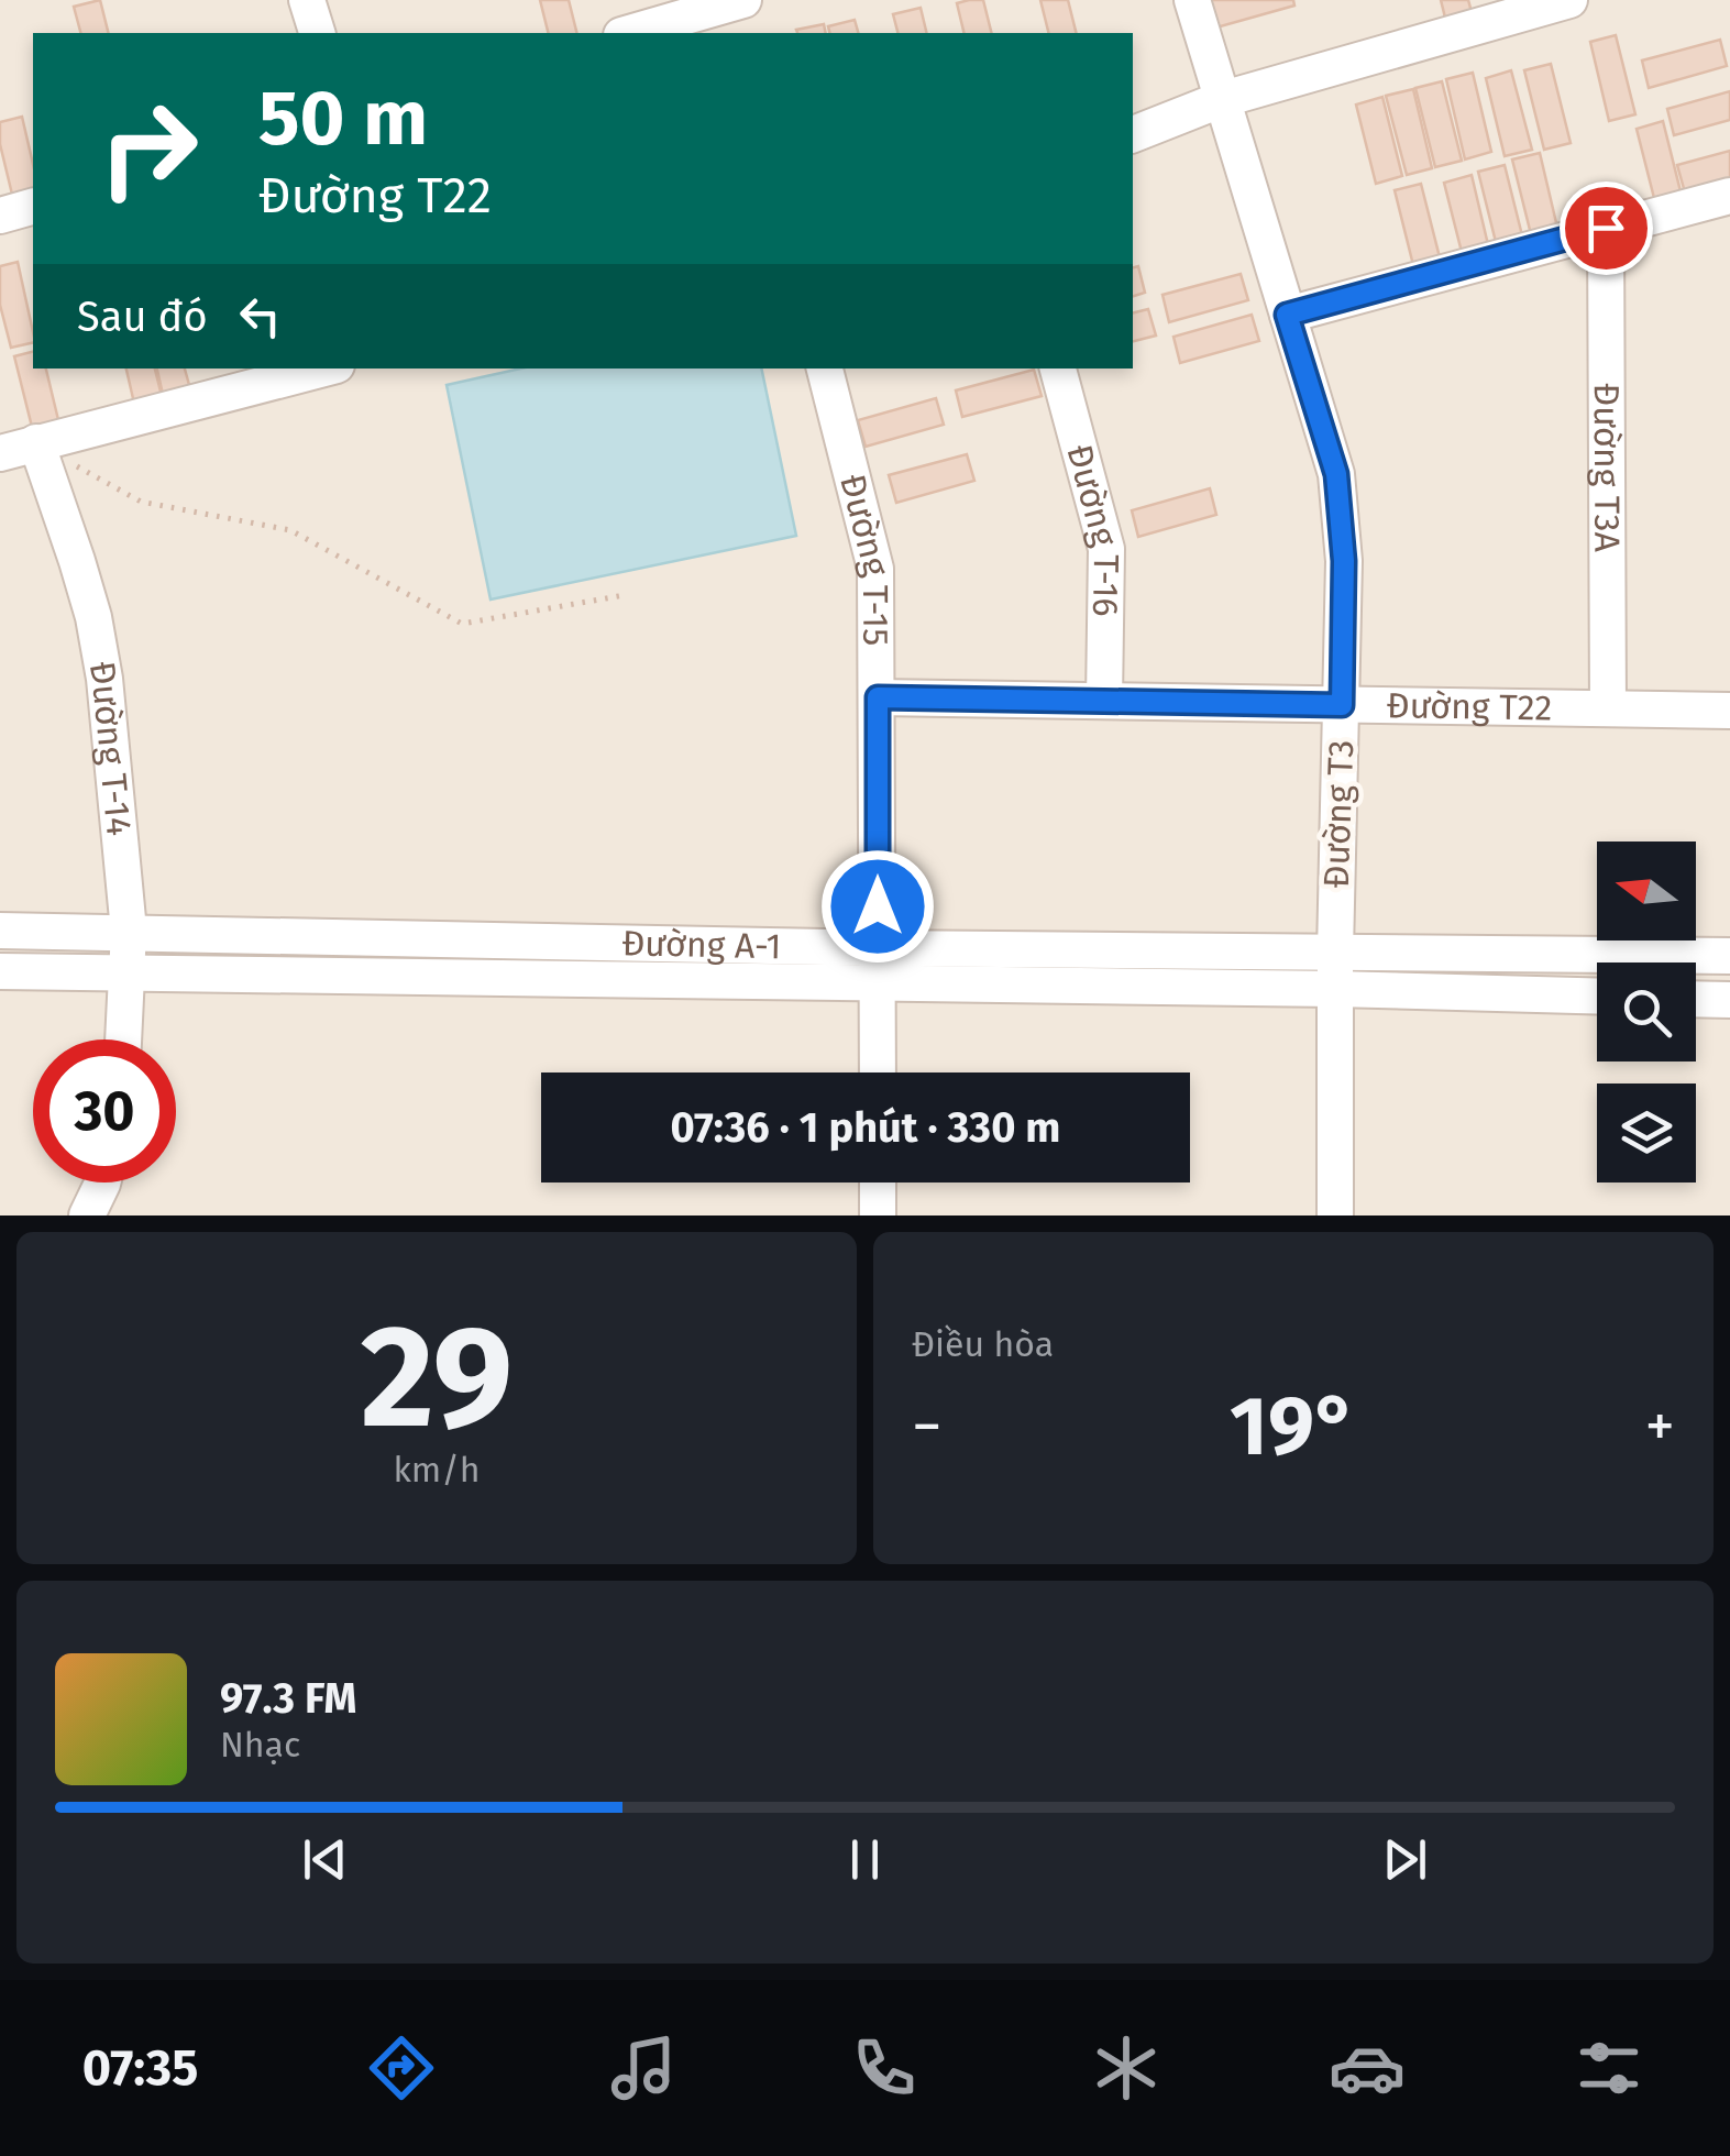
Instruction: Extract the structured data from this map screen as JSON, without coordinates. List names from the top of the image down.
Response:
{
  "streets": {
    "street": [
      "Đường T3A",
      "Đường T-16",
      "Đường T-15",
      "Đường T22",
      "Đường T-14",
      "Đường T3",
      "Đường A-1"
    ]
  },
  "crossings": [
    ["Đường T3A", "Đường T22"],
    ["Đường T-16", "Đường T22"],
    ["Đường T-15", "Đường T22"],
    ["Đường T-15", "Đường A-1"],
    ["Đường T22", "Đường T3"],
    ["Đường T-14", "Đường A-1"],
    ["Đường T3", "Đường A-1"]
  ],
  "north": "left",
  "page": {
    "turn": ["50 m", "Đường T22"],
    "then": "Sau đó",
    "limit": "30",
    "trip": "07:36 · 1 phút · 330 m",
    "tile": [
      ["29", "km/h"],
      "Điều hòa"
    ],
    "heat": ["−", "19°", "+"],
    "song": ["97.3 FM", "Nhạc"],
    "tabs": "07:35"
  }
}
